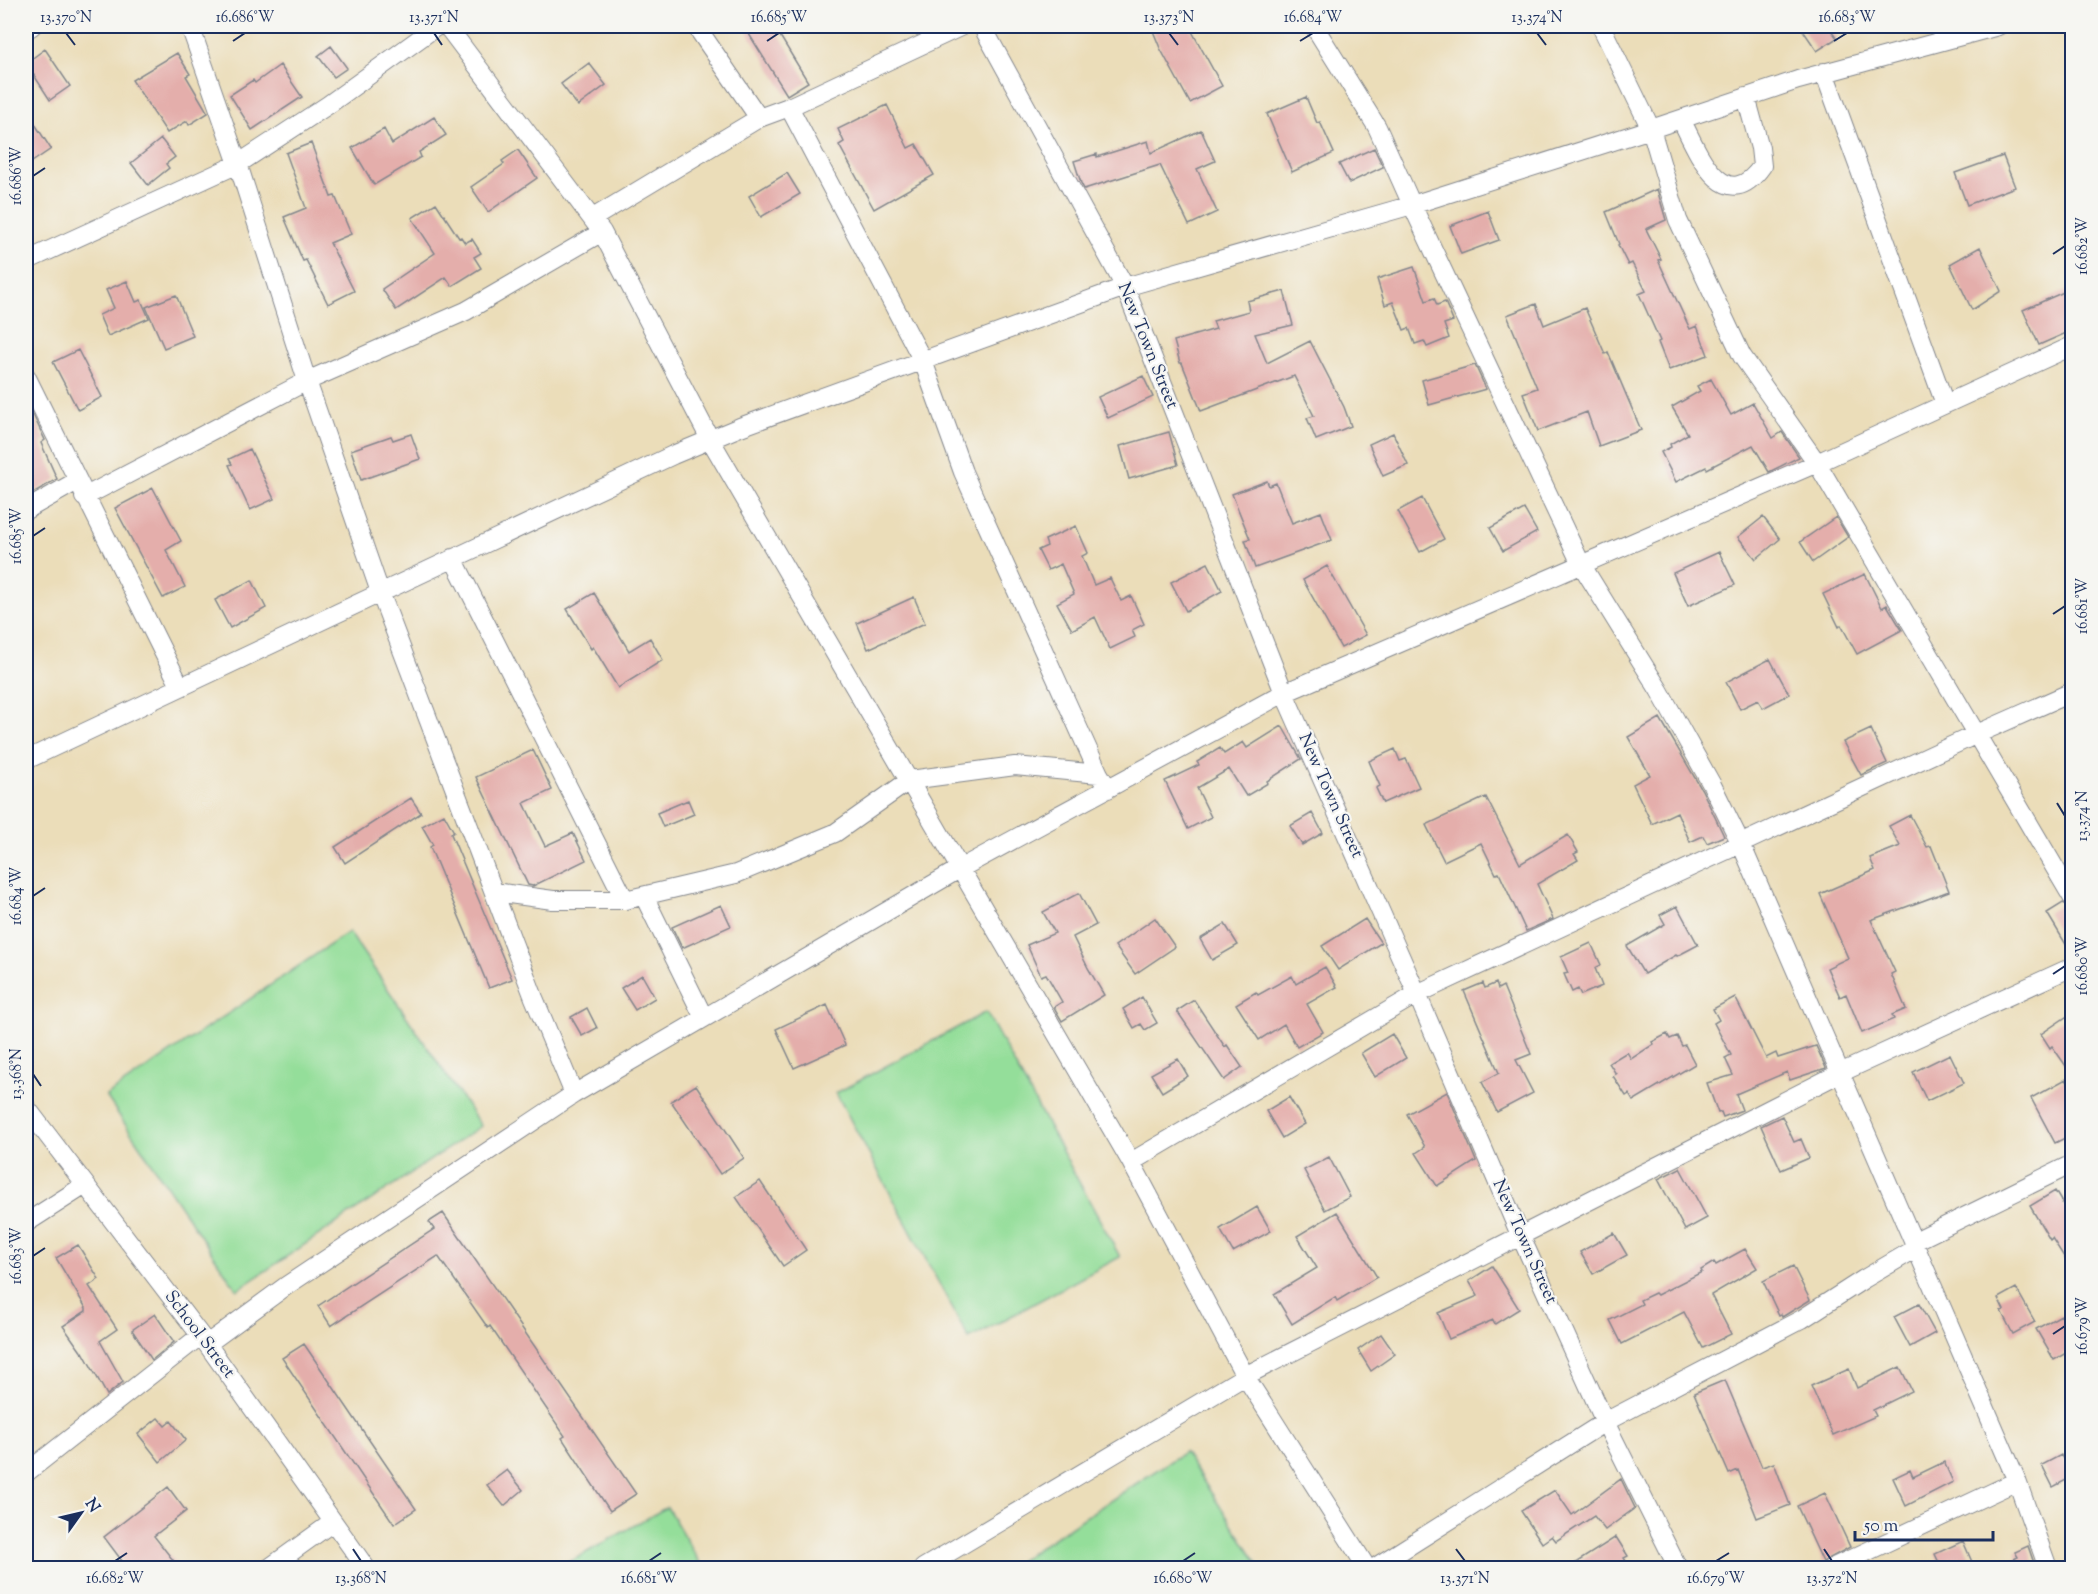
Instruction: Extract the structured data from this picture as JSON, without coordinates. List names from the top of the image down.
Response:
{
  "streets": {
    "street": ["New Town Street", "School Street"]
  },
  "scale_bar": "50 m",
  "north": "top right",
  "coordinates": [
    "13.370°N",
    "16.686°W",
    "13.371°N",
    "16.685°W",
    "13.373°N",
    "16.684°W",
    "13.374°N",
    "16.683°W",
    "16.682°W",
    "16.681°W",
    "16.680°W",
    "13.368°N",
    "16.679°W",
    "13.372°N"
  ]
}
